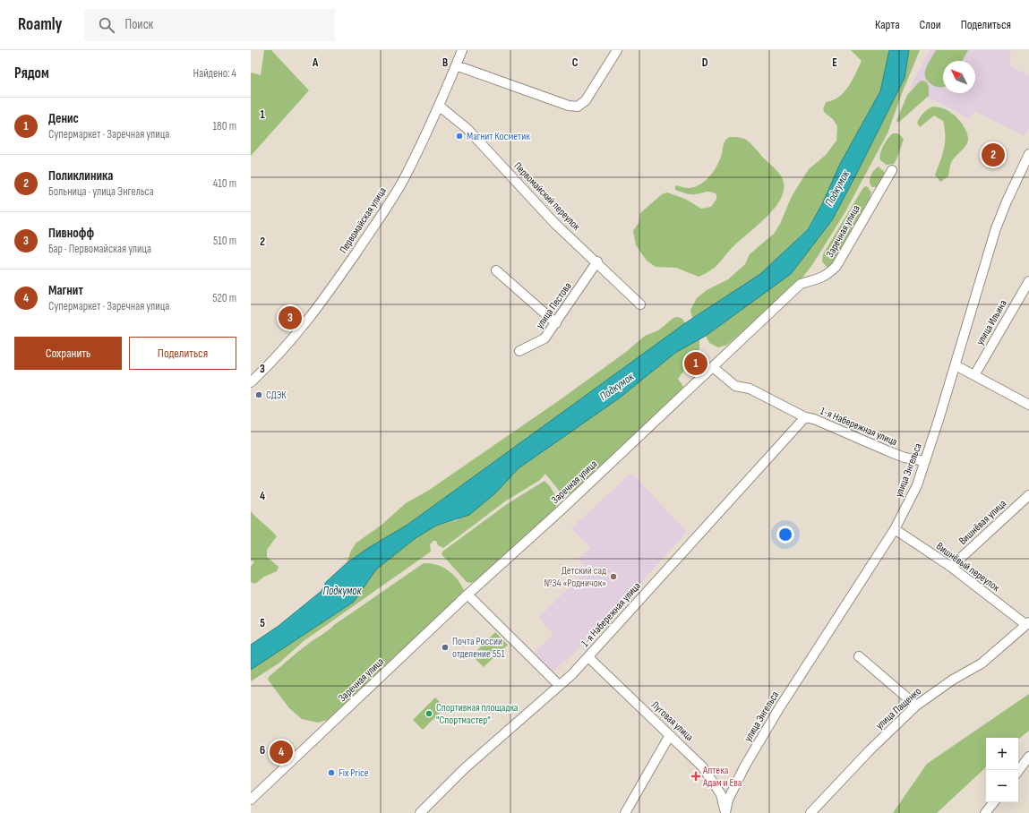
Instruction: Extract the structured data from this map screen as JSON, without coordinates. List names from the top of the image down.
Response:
{
  "streets": {
    "street": [
      "Первомайский переулок",
      "Первомайская улица",
      "Заречная улица",
      "улица Пестова",
      "улица Ильина",
      "1-я Набережная улица",
      "улица Энгельса",
      "Вишнёвая улица",
      "Вишнёвый переулок",
      "улица Пащенко",
      "Луговая улица"
    ]
  },
  "crossings": [
    ["Первомайский переулок", "Первомайская улица"],
    ["Первомайский переулок", "улица Пестова"],
    ["Заречная улица", "1-я Набережная улица"],
    ["1-я Набережная улица", "улица Энгельса"],
    ["1-я Набережная улица", "Луговая улица"],
    ["улица Энгельса", "Вишнёвый переулок"],
    ["улица Энгельса", "Луговая улица"],
    ["Вишнёвая улица", "Вишнёвый переулок"],
    ["Вишнёвый переулок", "улица Пащенко"]
  ],
  "water": ["Подкумок"],
  "places": {
    "other": [
      "Магнит Косметик",
      "СДЭК",
      "Детский сад №34 «Родничок»",
      "Почта России отделение 551",
      "Спортивная площадка \"Спортмастер\"",
      "Fix Price"
    ],
    "health": ["Аптека Адам и Ева"]
  },
  "north": "top left",
  "page": {
    "header": "Roamly",
    "search": "Поиск",
    "nav": ["Карта", "Слои", "Поделиться"],
    "heading": ["Рядом", "Найдено: 4"],
    "list": [
      {
        "mark": "1",
        "name": "Денис",
        "note": "Супермаркет · Заречная улица",
        "value": "180 m"
      },
      {
        "mark": "2",
        "name": "Поликлиника",
        "note": "Больница · улица Энгельса",
        "value": "410 m"
      },
      {
        "mark": "3",
        "name": "Пивнофф",
        "note": "Бар · Первомайская улица",
        "value": "510 m"
      },
      {
        "mark": "4",
        "name": "Магнит",
        "note": "Супермаркет · Заречная улица",
        "value": "520 m"
      }
    ],
    "pins": [
      "2",
      "3",
      "1",
      "4"
    ],
    "buttons": ["Сохранить", "Поделиться"],
    "map_buttons": ["+", "−"]
  },
  "grid": {
    "columns": [
      "A",
      "B",
      "C",
      "D",
      "E"
    ],
    "rows": [
      "1",
      "2",
      "3",
      "4",
      "5",
      "6"
    ]
  }
}
